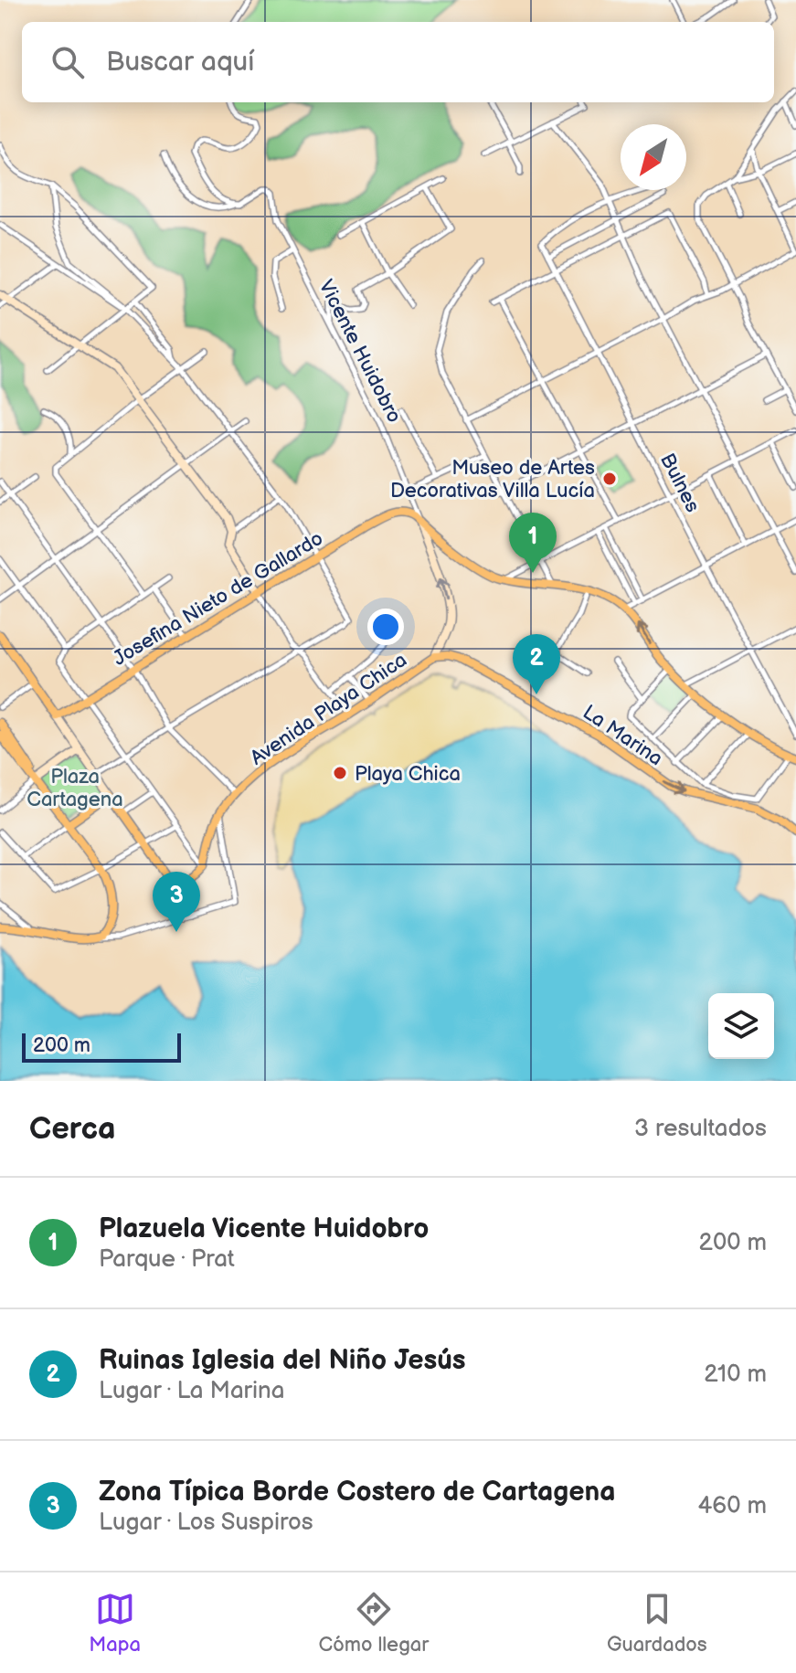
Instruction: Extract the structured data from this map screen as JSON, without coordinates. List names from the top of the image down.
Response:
{
  "streets": {
    "main road": ["Josefina Nieto de Gallardo", "Avenida Playa Chica", "La Marina"],
    "street": ["Vicente Huidobro", "Bulnes"]
  },
  "crossings": [
    ["Vicente Huidobro", "Josefina Nieto de Gallardo"],
    ["Vicente Huidobro", "Avenida Playa Chica"],
    ["Vicente Huidobro", "La Marina"],
    ["Avenida Playa Chica", "La Marina"]
  ],
  "one_way": ["La Marina"],
  "parks": ["Plaza Cartagena"],
  "places": ["Museo de Artes Decorativas Villa Lucía", "Playa Chica"],
  "scale_bar": "200 m",
  "north": "bottom left",
  "page": {
    "search": "Buscar aquí",
    "pins": ["1", "2", "3"],
    "scale": "200 m",
    "heading": ["Cerca", "3 resultados"],
    "list": [
      {
        "mark": "1",
        "name": "Plazuela Vicente Huidobro",
        "note": "Parque · Prat",
        "value": "200 m"
      },
      {
        "mark": "2",
        "name": "Ruinas Iglesia del Niño Jesús",
        "note": "Lugar · La Marina",
        "value": "210 m"
      },
      {
        "mark": "3",
        "name": "Zona Típica Borde Costero de Cartagena",
        "note": "Lugar · Los Suspiros",
        "value": "460 m"
      }
    ],
    "nav": ["Mapa", "Cómo llegar", "Guardados"]
  }
}
